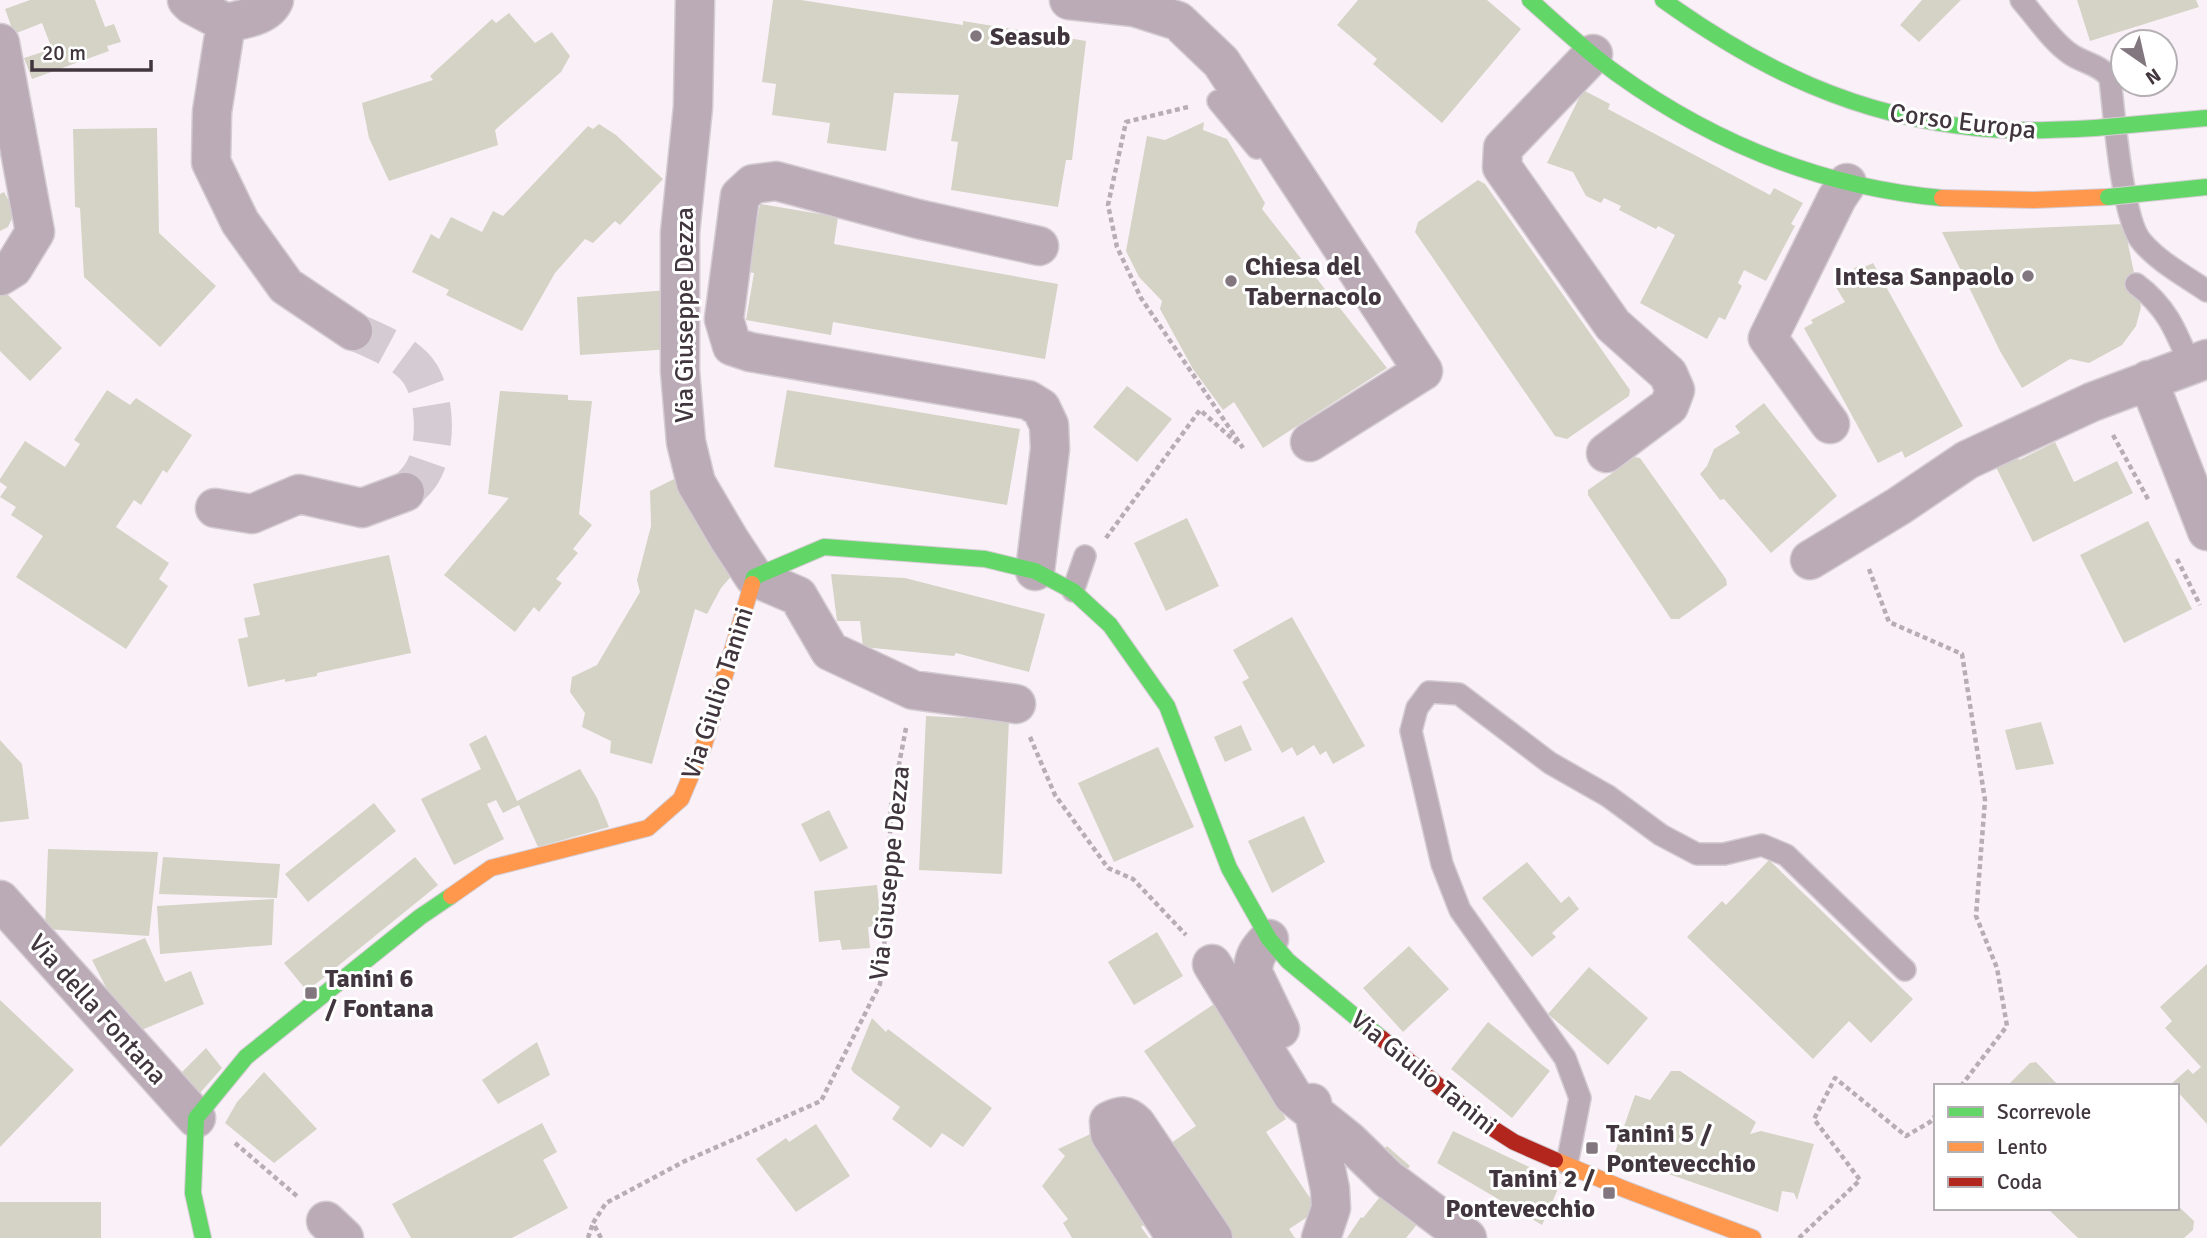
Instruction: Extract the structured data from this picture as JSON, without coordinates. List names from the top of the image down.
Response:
{
  "streets": {
    "main road": ["Corso Europa", "Via Giulio Tanini"],
    "street": ["Via Giuseppe Dezza", "Via della Fontana"]
  },
  "crossings": [
    ["Via Giuseppe Dezza", "Via Giulio Tanini"],
    ["Via Giulio Tanini", "Via della Fontana"]
  ],
  "places": {
    "other": ["Seasub", "Intesa Sanpaolo", "Chiesa del Tabernacolo"],
    "transit": ["Tanini 6 / Fontana", "Tanini 5 / Pontevecchio", "Tanini 2 / Pontevecchio"]
  },
  "legend": ["Scorrevole", "Lento", "Coda"],
  "scale_bar": "20 m",
  "north": "bottom right"
}
